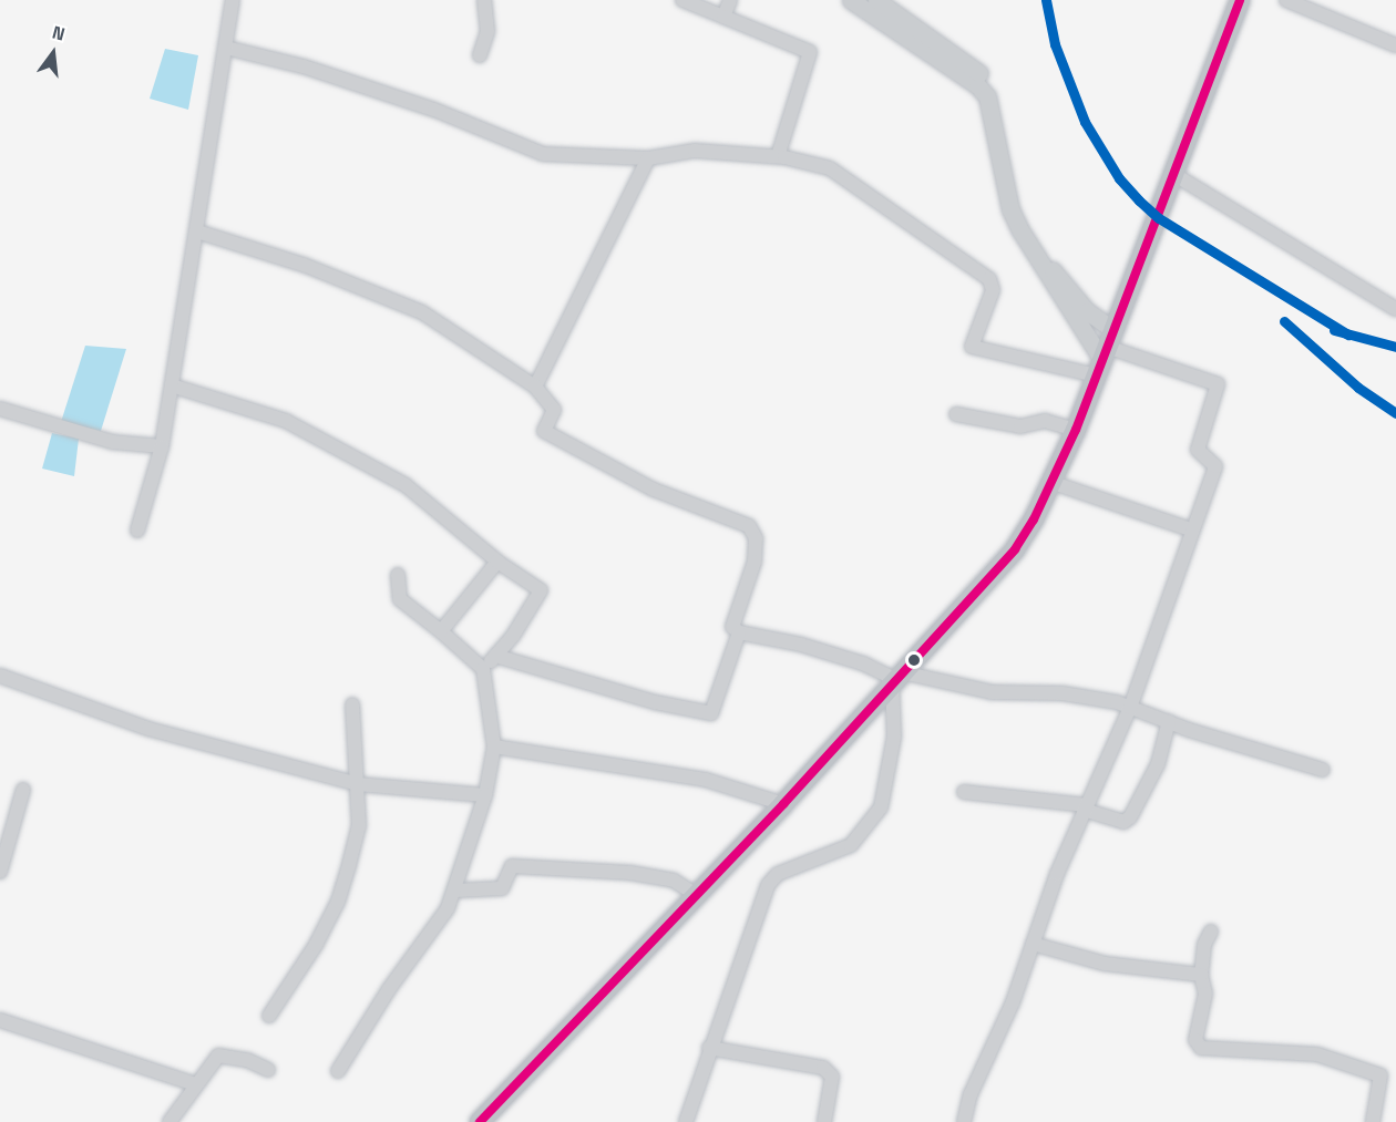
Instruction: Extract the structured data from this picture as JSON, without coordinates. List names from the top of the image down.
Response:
{
  "north": "top"
}
